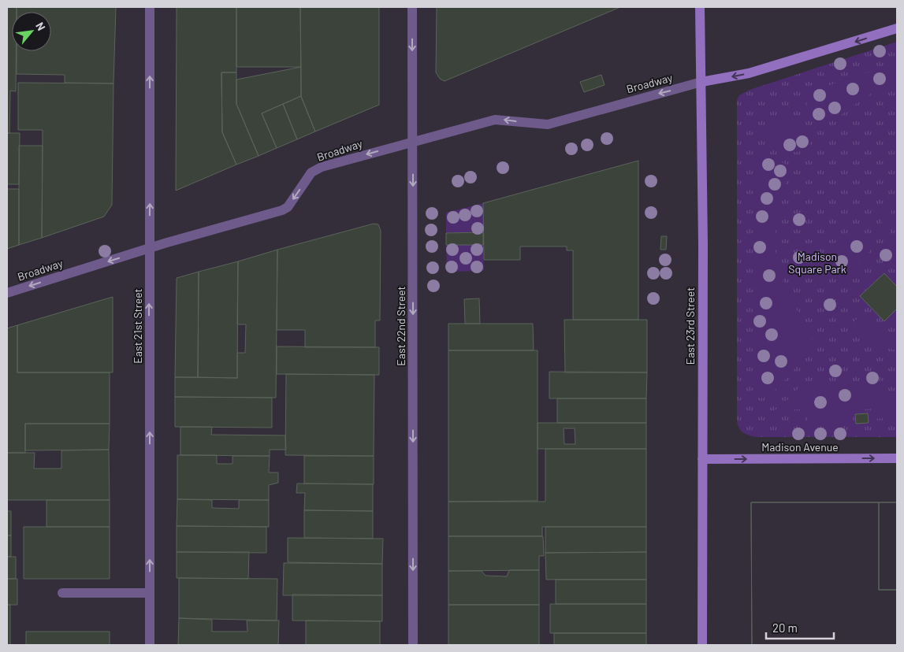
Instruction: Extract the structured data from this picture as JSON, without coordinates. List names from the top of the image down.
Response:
{
  "streets": {
    "main road": ["East 23rd Street", "Madison Avenue"],
    "street": ["Broadway", "East 21st Street", "East 22nd Street"]
  },
  "crossings": [
    ["Broadway", "East 21st Street"],
    ["Broadway", "East 22nd Street"],
    ["Broadway", "East 23rd Street"],
    ["East 23rd Street", "Madison Avenue"]
  ],
  "one_way": [
    "Broadway",
    "East 21st Street",
    "East 22nd Street",
    "Madison Avenue"
  ],
  "parks": ["Madison Square Park"],
  "scale_bar": "20 m",
  "north": "top right"
}
